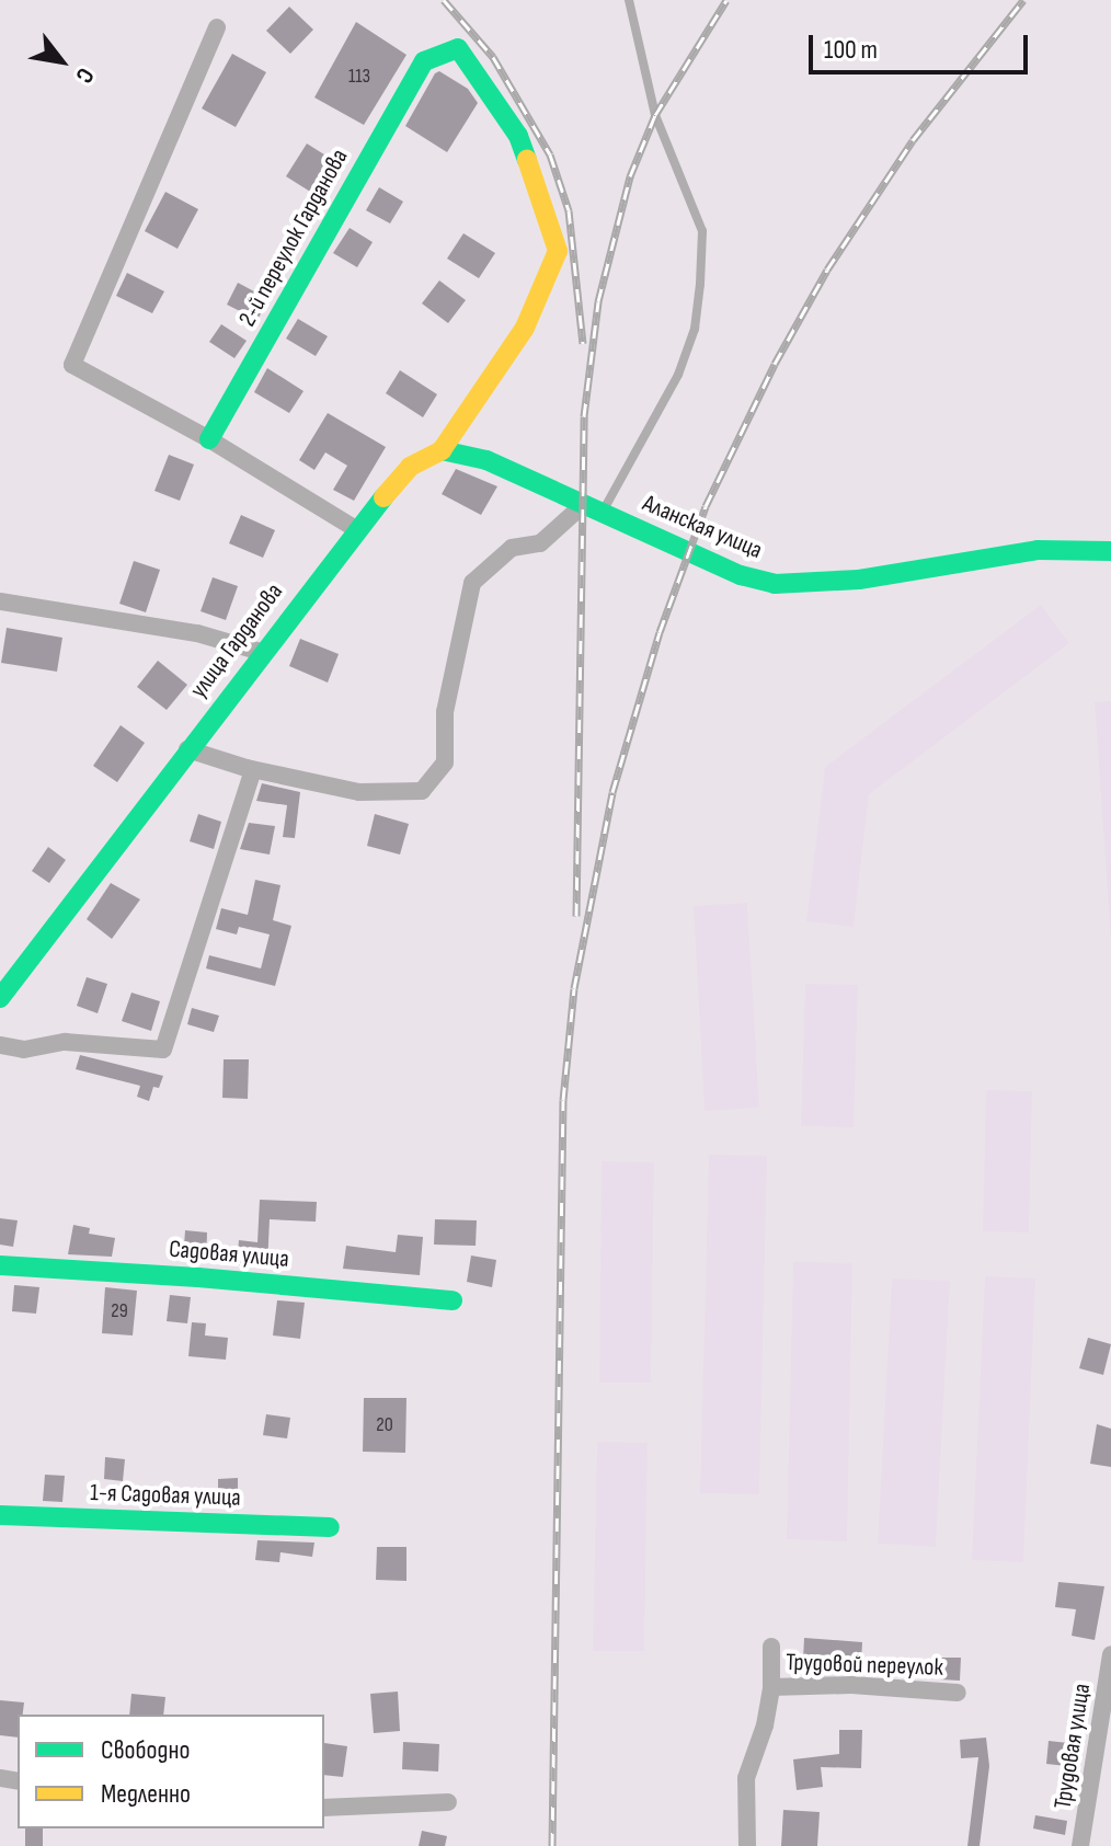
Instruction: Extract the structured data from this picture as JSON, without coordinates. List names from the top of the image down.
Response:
{
  "streets": {
    "street": [
      "2-й переулок Гарданова",
      "Аланская улица",
      "улица Гарданова",
      "Садовая улица",
      "1-я Садовая улица",
      "Трудовой переулок",
      "Трудовая улица"
    ]
  },
  "crossings": [
    ["2-й переулок Гарданова", "улица Гарданова"],
    ["Аланская улица", "улица Гарданова"]
  ],
  "house_numbers": ["113", "29", "20"],
  "legend": ["Свободно", "Медленно"],
  "scale_bar": "100 m",
  "north": "bottom right"
}
